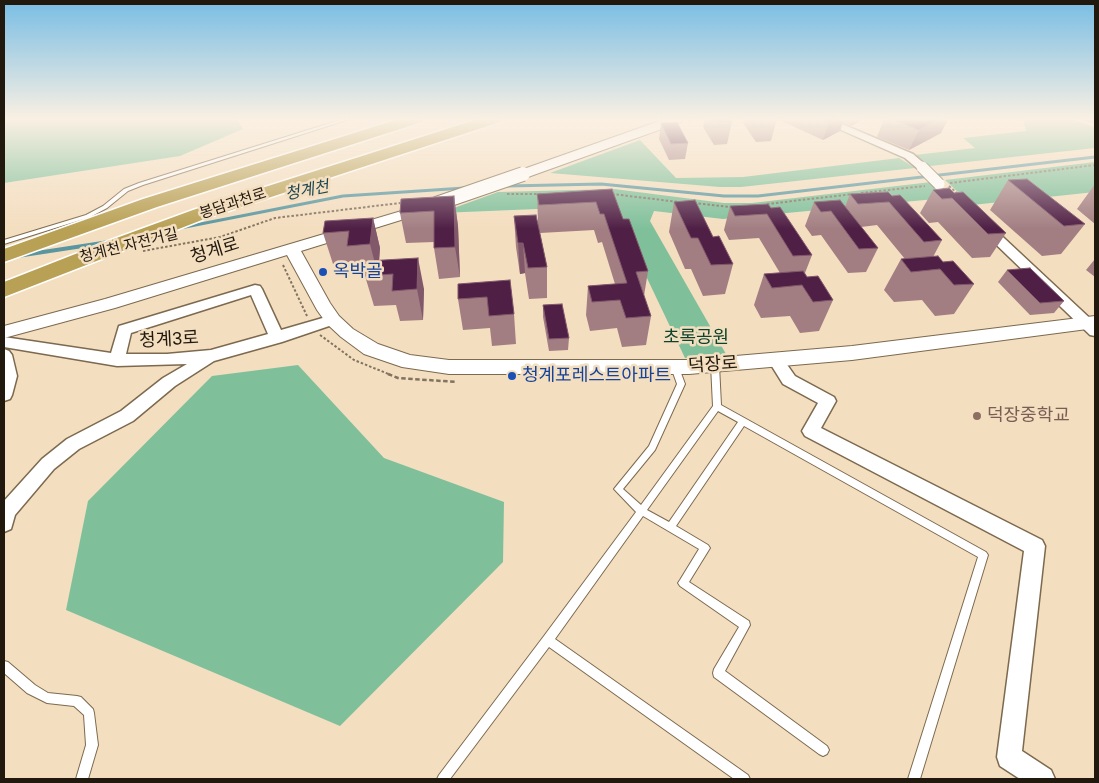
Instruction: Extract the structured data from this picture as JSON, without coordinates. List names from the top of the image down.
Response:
{
  "streets": {
    "highway": ["봉담과천로"],
    "street": ["청계로", "청계3로", "덕장로"],
    "path": ["청계천 자전거길"]
  },
  "crossings": [
    ["청계로", "덕장로"],
    ["청계3로", "덕장로"]
  ],
  "water": ["청계천"],
  "parks": ["초록공원"],
  "places": ["옥박골", "청계포레스트아파트", "덕장중학교"]
}
